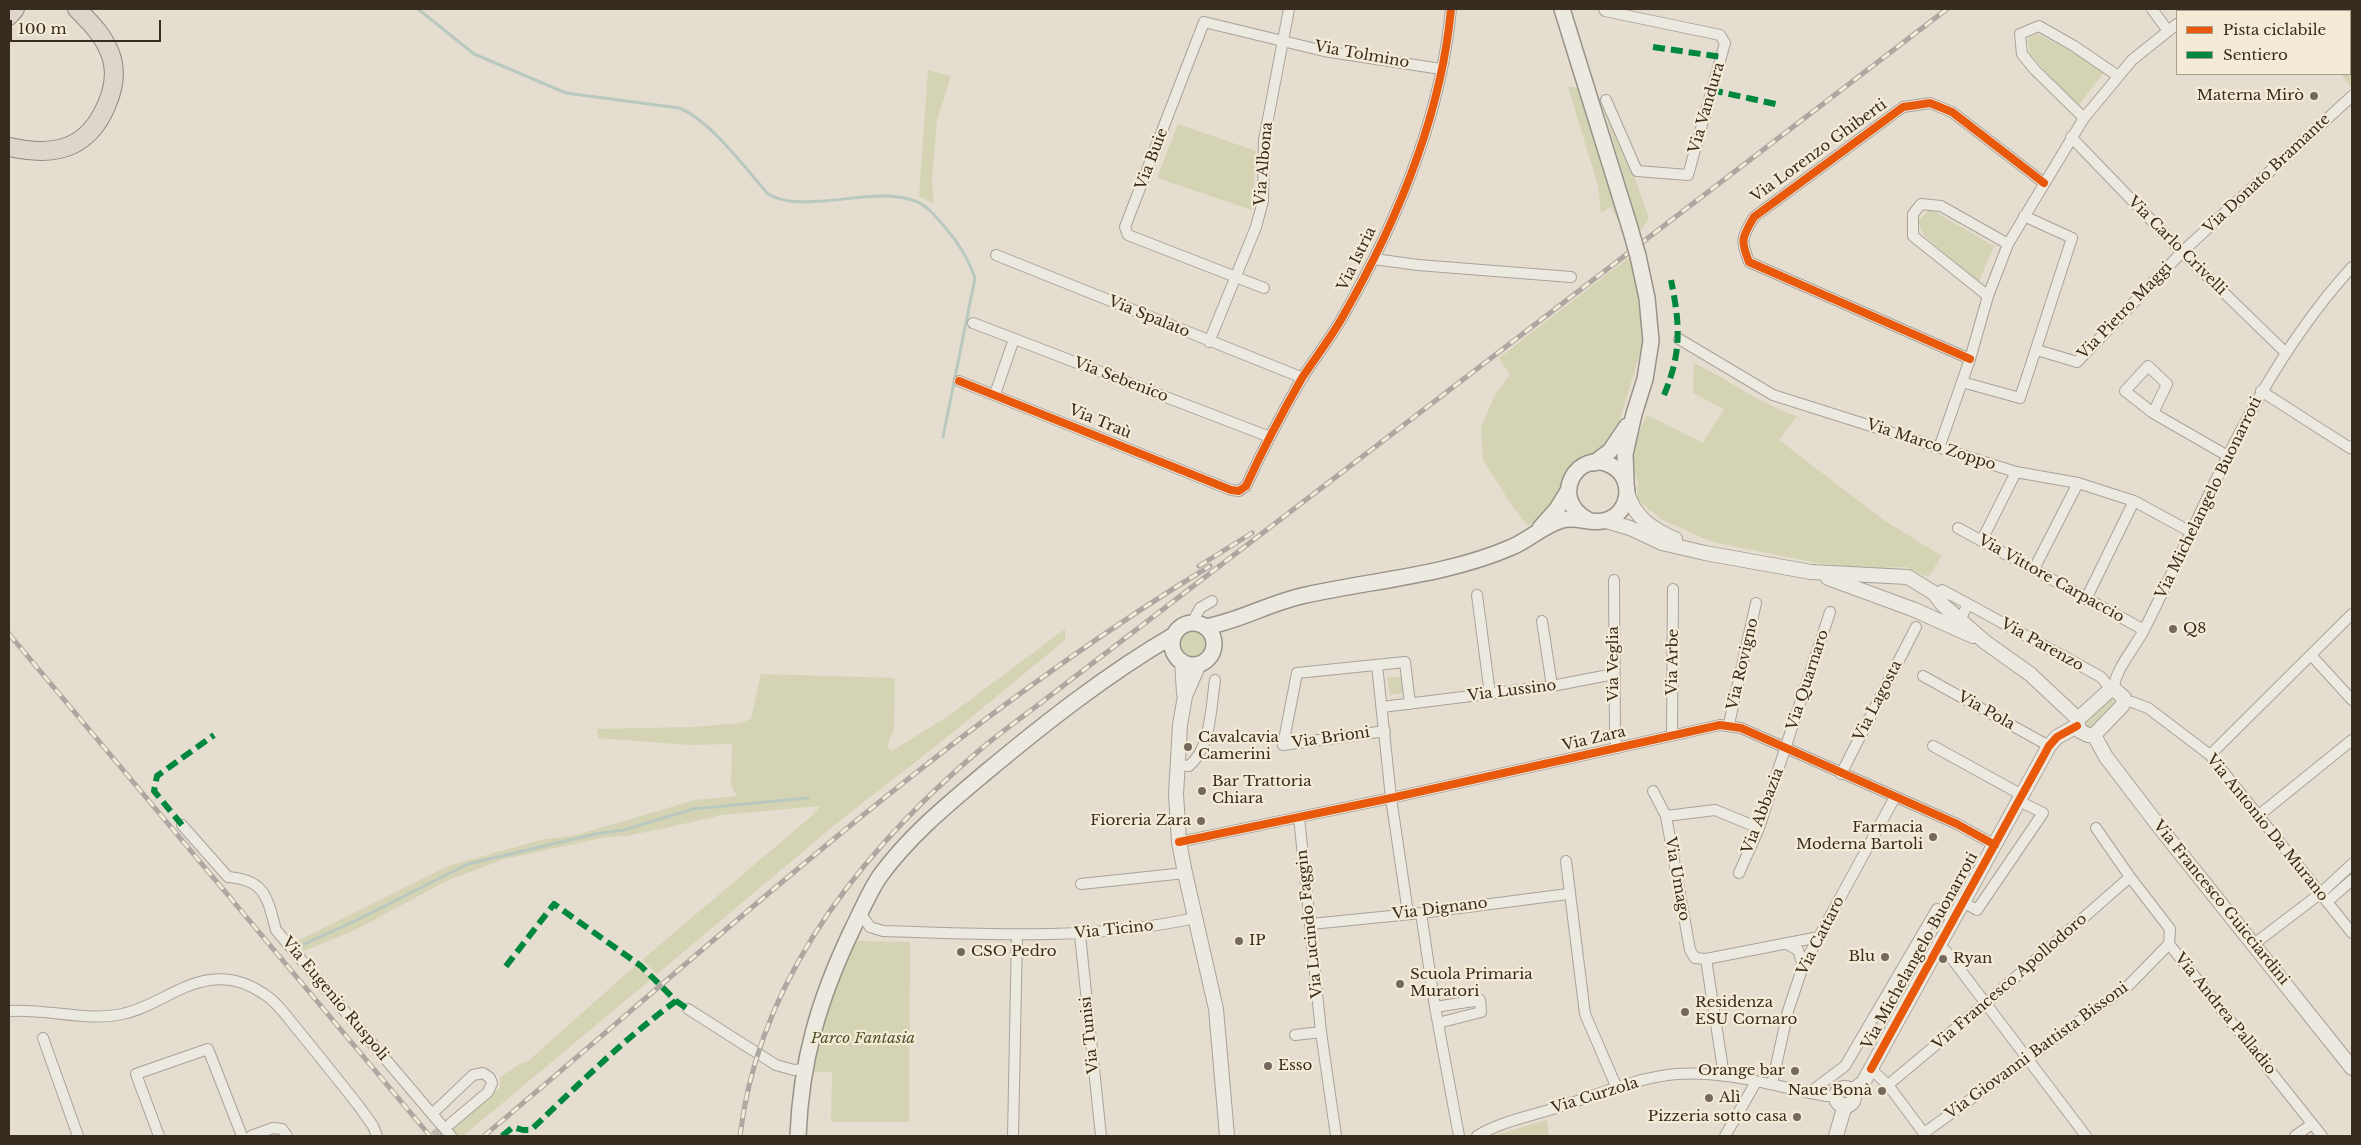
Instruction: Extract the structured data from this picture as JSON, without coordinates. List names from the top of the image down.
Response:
{
  "streets": {
    "street": [
      "Via Tolmino",
      "Via Vandura",
      "Via Lorenzo Ghiberti",
      "Via Buie",
      "Via Albona",
      "Via Donato Bramante",
      "Via Carlo Crivelli",
      "Via Istria",
      "Via Pietro Maggi",
      "Via Spalato",
      "Via Sebenico",
      "Via Traù",
      "Via Marco Zoppo",
      "Via Michelangelo Buonarroti",
      "Via Vittore Carpaccio",
      "Via Parenzo",
      "Via Arbe",
      "Via Veglia",
      "Via Rovigno",
      "Via Quarnaro",
      "Via Lussino",
      "Via Lagosta",
      "Via Pola",
      "Via Brioni",
      "Via Zara",
      "Via Abbazia",
      "Via Antonio Da Murano",
      "Via Umago",
      "Via Francesco Guicciardini",
      "Via Dignano",
      "Via Lucindo Faggin",
      "Via Ticino",
      "Via Cattaro",
      "Via Francesco Apollodoro",
      "Via Eugenio Ruspoli",
      "Via Andrea Palladio",
      "Via Tunisi",
      "Via Giovanni Battista Bissoni",
      "Via Curzola"
    ]
  },
  "crossings": [
    ["Via Tolmino", "Via Buie"],
    ["Via Tolmino", "Via Albona"],
    ["Via Tolmino", "Via Istria"],
    ["Via Buie", "Via Albona"],
    ["Via Albona", "Via Spalato"],
    ["Via Donato Bramante", "Via Carlo Crivelli"],
    ["Via Donato Bramante", "Via Pietro Maggi"],
    ["Via Carlo Crivelli", "Via Pietro Maggi"],
    ["Via Carlo Crivelli", "Via Michelangelo Buonarroti"],
    ["Via Istria", "Via Spalato"],
    ["Via Istria", "Via Sebenico"],
    ["Via Istria", "Via Traù"],
    ["Via Marco Zoppo", "Via Michelangelo Buonarroti"],
    ["Via Michelangelo Buonarroti", "Via Vittore Carpaccio"],
    ["Via Michelangelo Buonarroti", "Via Parenzo"],
    ["Via Michelangelo Buonarroti", "Via Pola"],
    ["Via Michelangelo Buonarroti", "Via Curzola"],
    ["Via Arbe", "Via Zara"],
    ["Via Veglia", "Via Lussino"],
    ["Via Veglia", "Via Zara"],
    ["Via Rovigno", "Via Zara"],
    ["Via Quarnaro", "Via Abbazia"],
    ["Via Zara", "Via Lucindo Faggin"],
    ["Via Dignano", "Via Lucindo Faggin"],
    ["Via Ticino", "Via Tunisi"],
    ["Via Cattaro", "Via Curzola"],
    ["Via Francesco Apollodoro", "Via Andrea Palladio"],
    ["Via Andrea Palladio", "Via Giovanni Battista Bissoni"]
  ],
  "parks": ["Parco Fantasia"],
  "places": [
    "Materna Mirò",
    "Q8",
    "Cavalcavia Camerini",
    "Bar Trattoria Chiara",
    "Fioreria Zara",
    "Farmacia Moderna Bartoli",
    "IP",
    "CSO Pedro",
    "Blu",
    "Ryan",
    "Scuola Primaria Muratori",
    "Residenza ESU Cornaro",
    "Esso",
    "Orange bar",
    "Naue Bonà",
    "Alì",
    "Pizzeria sotto casa"
  ],
  "legend": ["Pista ciclabile", "Sentiero"],
  "scale_bar": "100 m"
}
